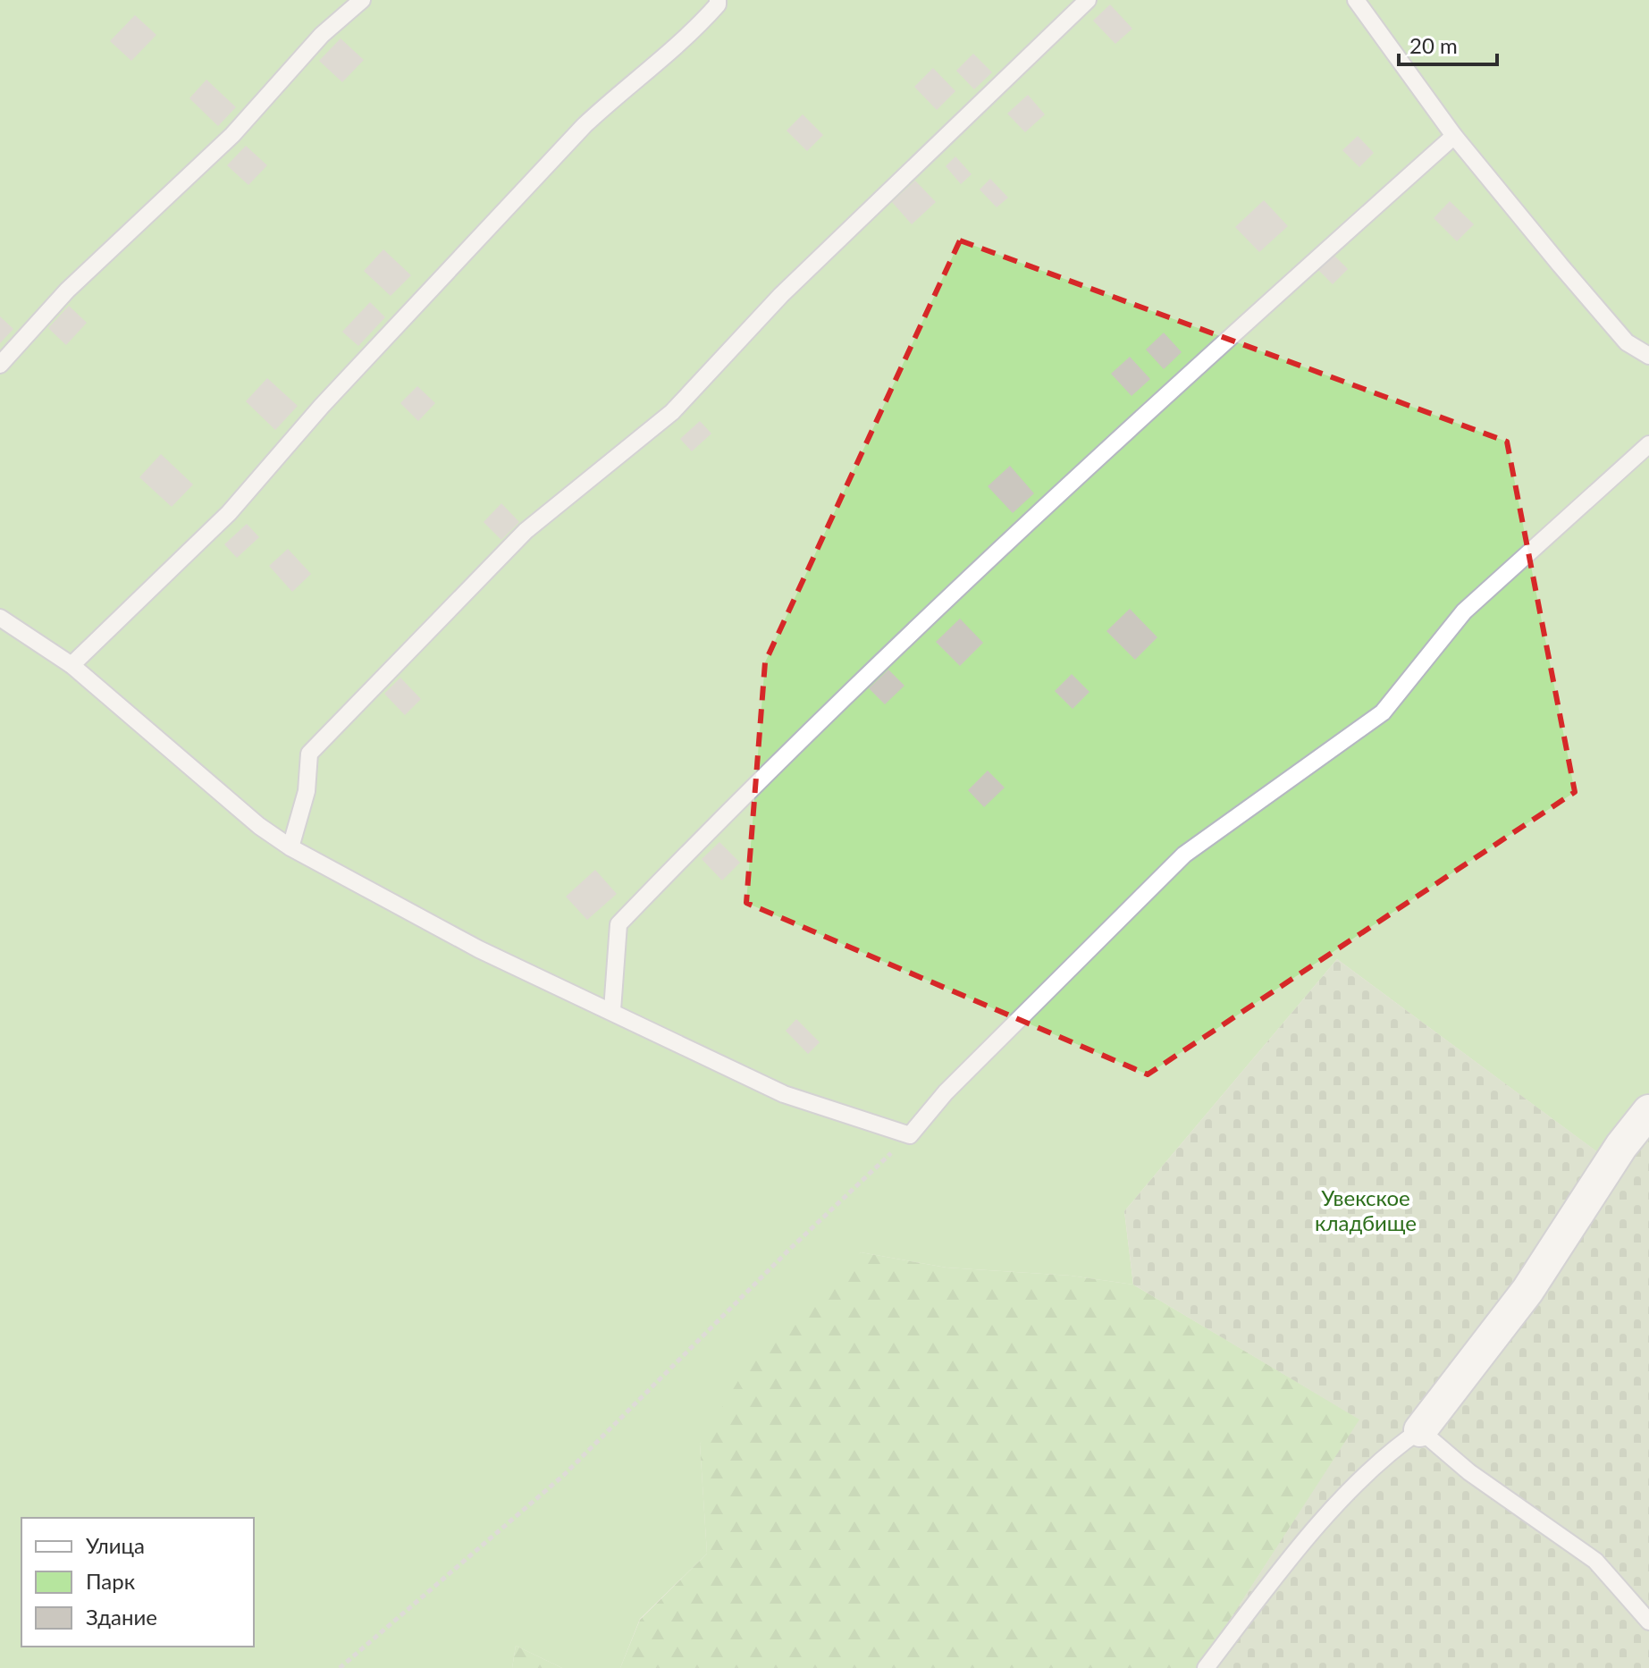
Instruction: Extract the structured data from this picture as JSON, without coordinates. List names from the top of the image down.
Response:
{
  "parks": ["Увекское кладбище"],
  "legend": ["Улица", "Парк", "Здание"],
  "scale_bar": "20 m"
}
